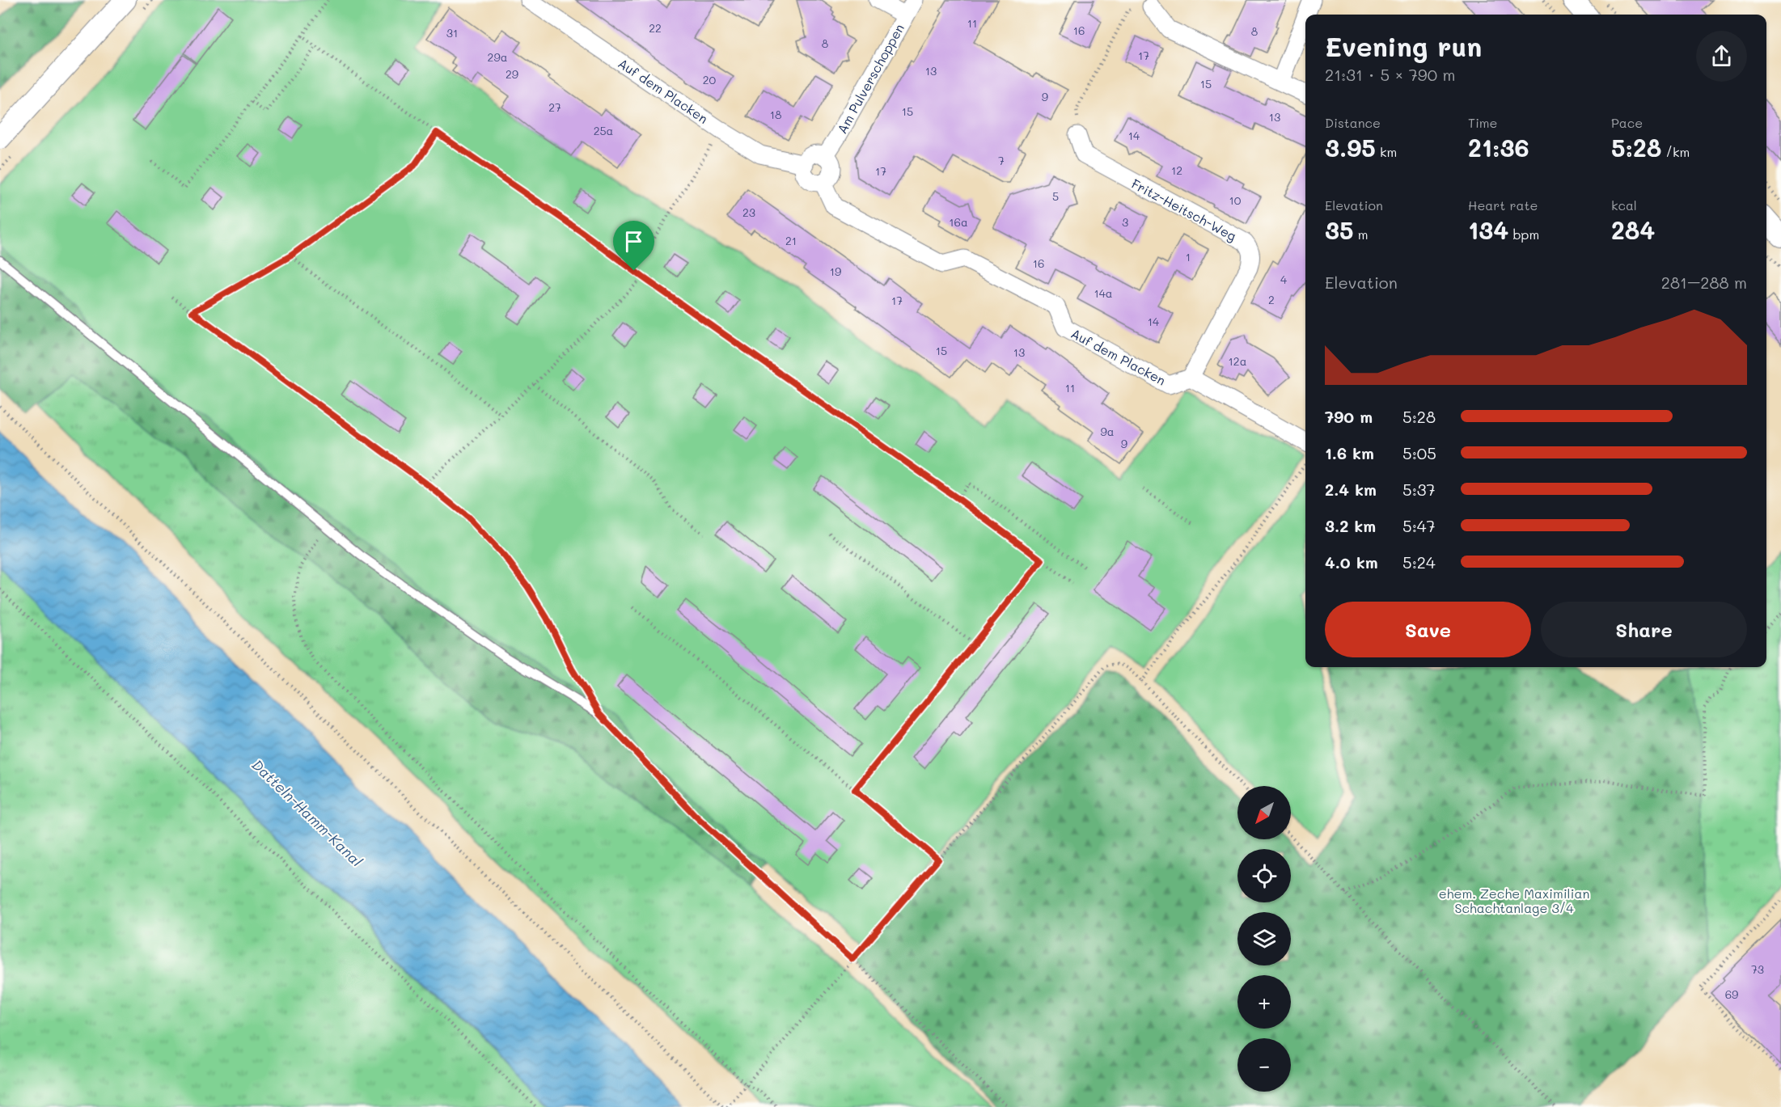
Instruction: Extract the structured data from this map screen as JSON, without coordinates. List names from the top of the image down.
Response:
{
  "streets": {
    "street": ["Am Pulverschoppen", "Auf dem Placken", "Fritz-Heitsch-Weg"]
  },
  "crossings": [
    ["Am Pulverschoppen", "Auf dem Placken"],
    ["Auf dem Placken", "Fritz-Heitsch-Weg"]
  ],
  "water": ["Datteln-Hamm-Kanal"],
  "parks": ["ehem. Zeche Maximilian Schachtanlage 3/4"],
  "house_numbers": [
    "11",
    "22",
    "16",
    "8",
    "31",
    "8",
    "17",
    "29a",
    "13",
    "29",
    "20",
    "15",
    "9",
    "27",
    "15",
    "18",
    "13",
    "25a",
    "14",
    "7",
    "12",
    "17",
    "5",
    "10",
    "23",
    "16a",
    "3",
    "21",
    "1",
    "16",
    "19",
    "4",
    "14a",
    "2",
    "17",
    "14",
    "15",
    "13",
    "12a",
    "11",
    "9a",
    "9",
    "73",
    "69"
  ],
  "north": "bottom left",
  "page": {
    "heading": ["Evening run", "21:31 · 5 × 790 m"],
    "stats": [
      ["Distance", "3.95 km"],
      ["Time", "21:36"],
      ["Pace", "5:28 /km"],
      ["Elevation", "35 m"],
      ["Heart rate", "134 bpm"],
      ["kcal", "284"]
    ],
    "chart": ["Elevation", "281–288 m"],
    "list": [
      {
        "name": "790 m",
        "note": "5:28"
      },
      {
        "name": "1.6 km",
        "note": "5:05"
      },
      {
        "name": "2.4 km",
        "note": "5:37"
      },
      {
        "name": "3.2 km",
        "note": "5:47"
      },
      {
        "name": "4.0 km",
        "note": "5:24"
      }
    ],
    "buttons": ["Save", "Share"],
    "map_buttons": ["+", "−"]
  }
}
